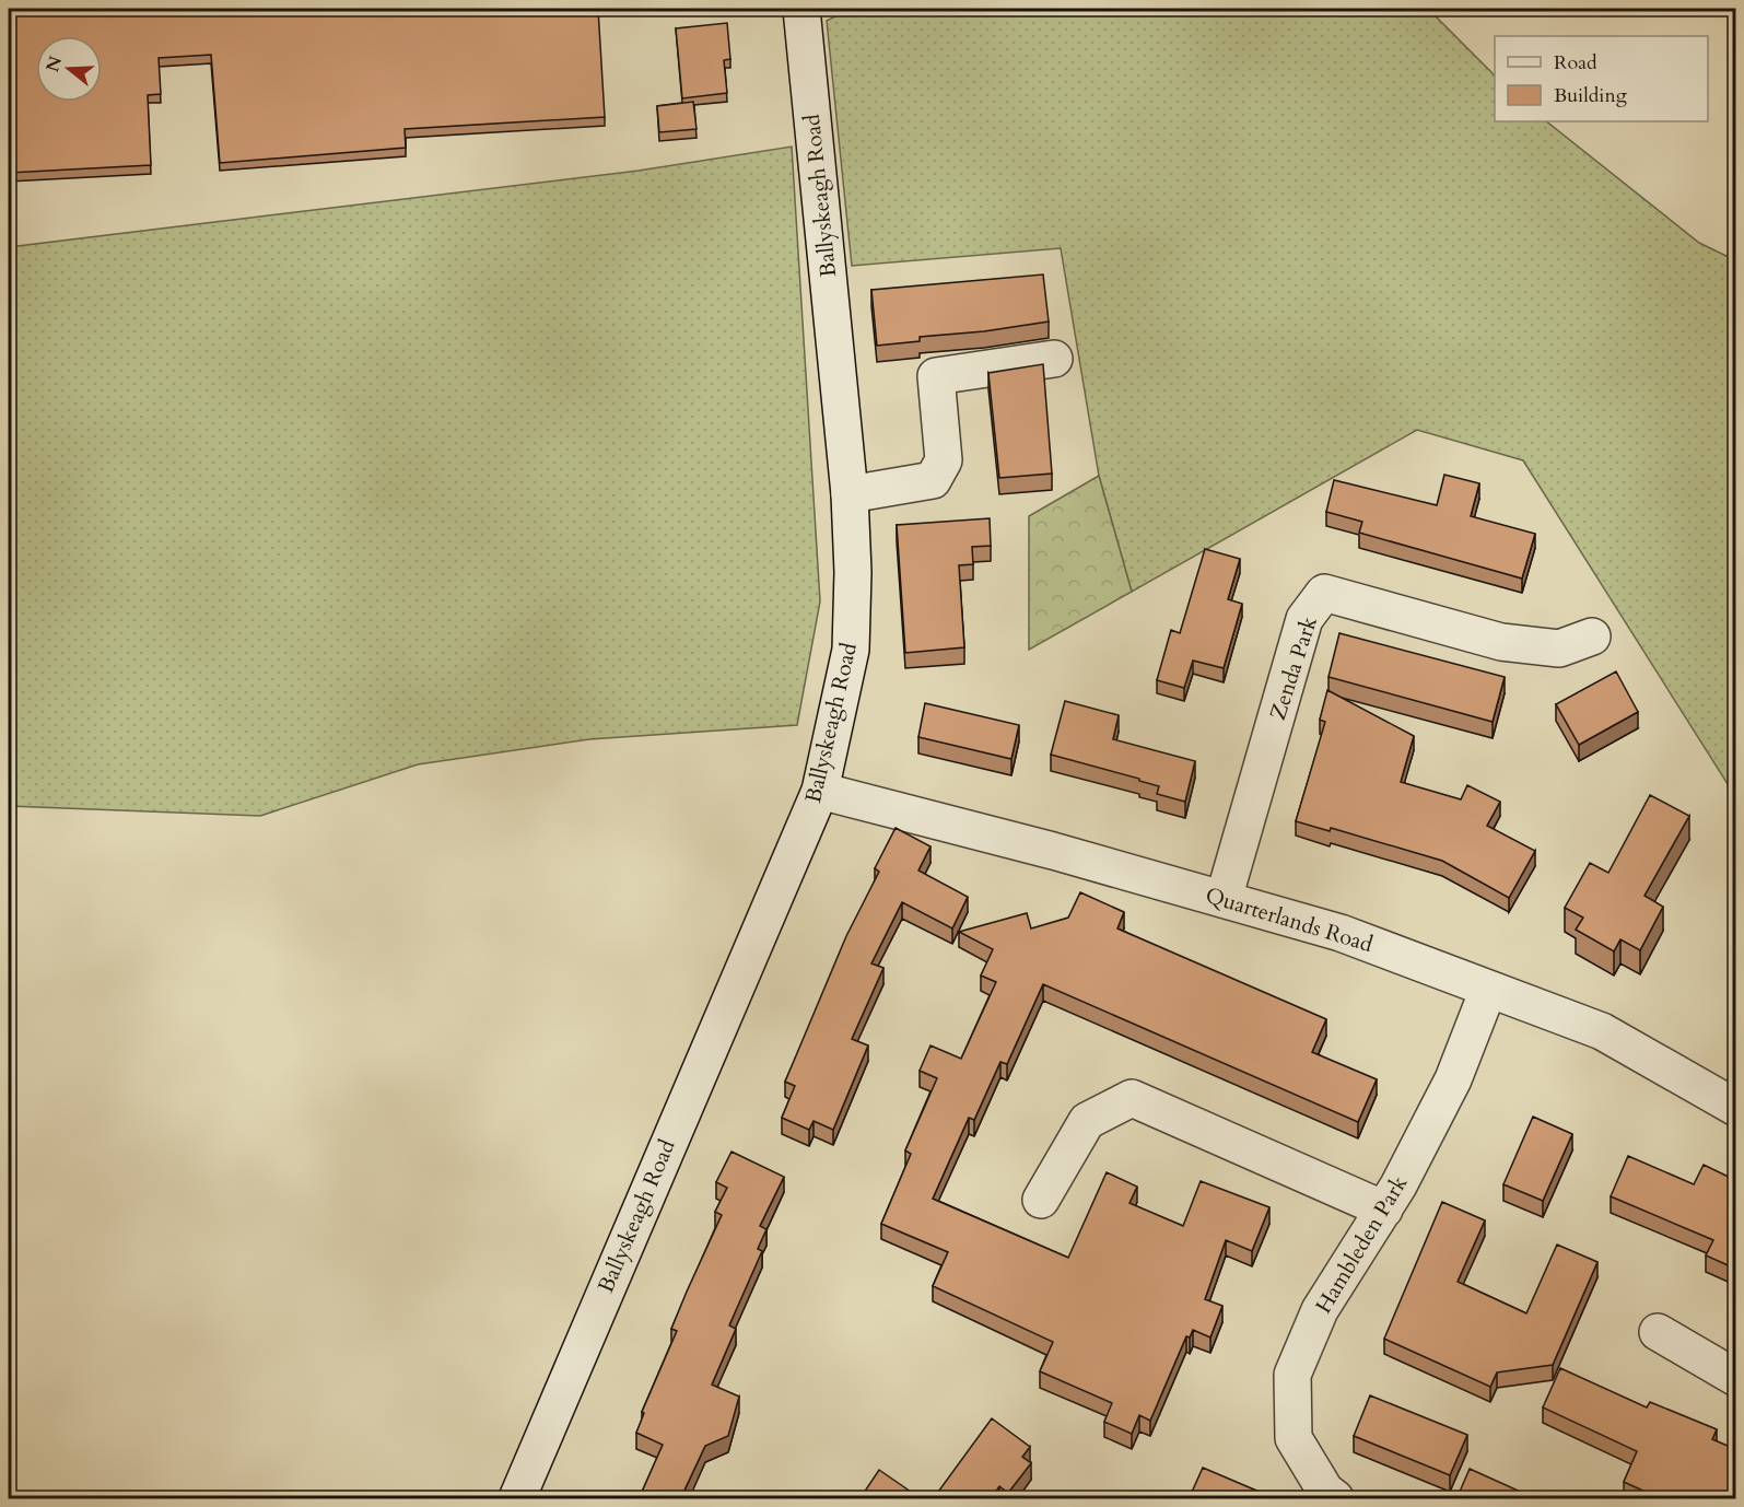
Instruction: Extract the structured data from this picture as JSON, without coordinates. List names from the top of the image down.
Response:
{
  "streets": {
    "street": [
      "Ballyskeagh Road",
      "Zenda Park",
      "Quarterlands Road",
      "Hambleden Park"
    ]
  },
  "crossings": [
    ["Ballyskeagh Road", "Quarterlands Road"],
    ["Zenda Park", "Quarterlands Road"],
    ["Quarterlands Road", "Hambleden Park"]
  ],
  "legend": ["Road", "Building"],
  "north": "left"
}
